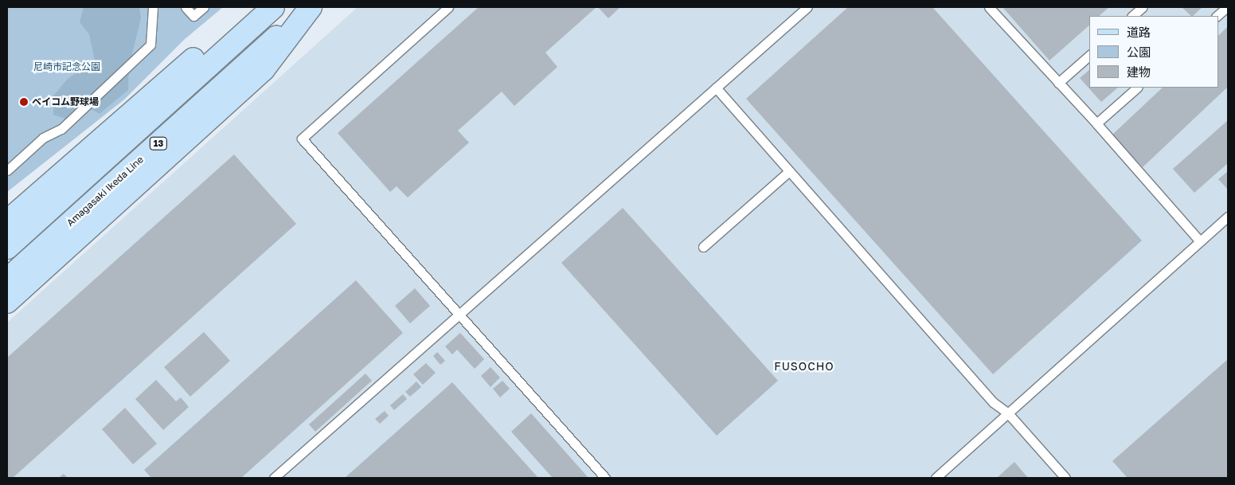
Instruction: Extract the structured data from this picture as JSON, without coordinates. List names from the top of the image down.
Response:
{
  "streets": {
    "main road": ["13", "Amagasaki Ikeda Line"]
  },
  "districts": ["FUSOCHO"],
  "parks": ["尼崎市記念公園"],
  "places": ["ベイコム野球場"],
  "legend": ["道路", "公園", "建物"]
}
